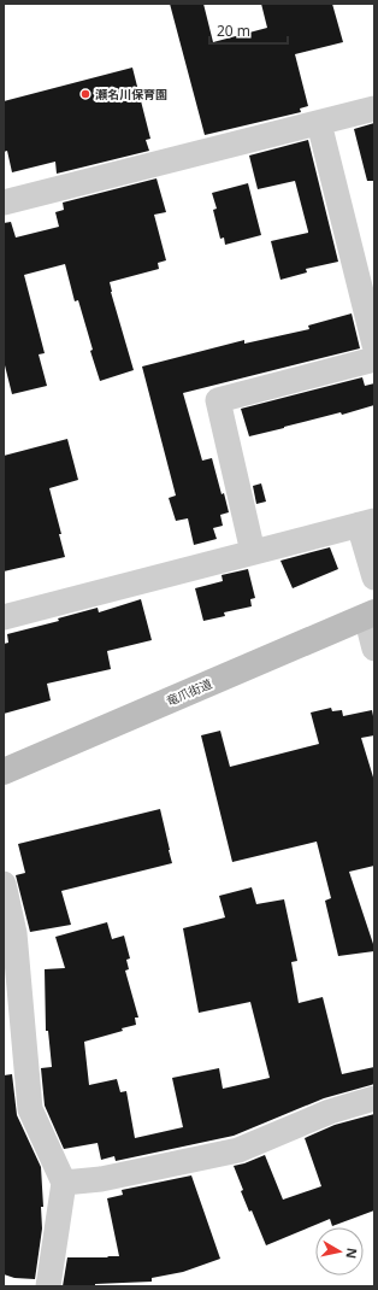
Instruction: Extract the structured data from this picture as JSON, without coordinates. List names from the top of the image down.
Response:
{
  "streets": {
    "main road": ["竜爪街道"]
  },
  "places": ["瀬名川保育園"],
  "scale_bar": "20 m",
  "north": "right"
}
